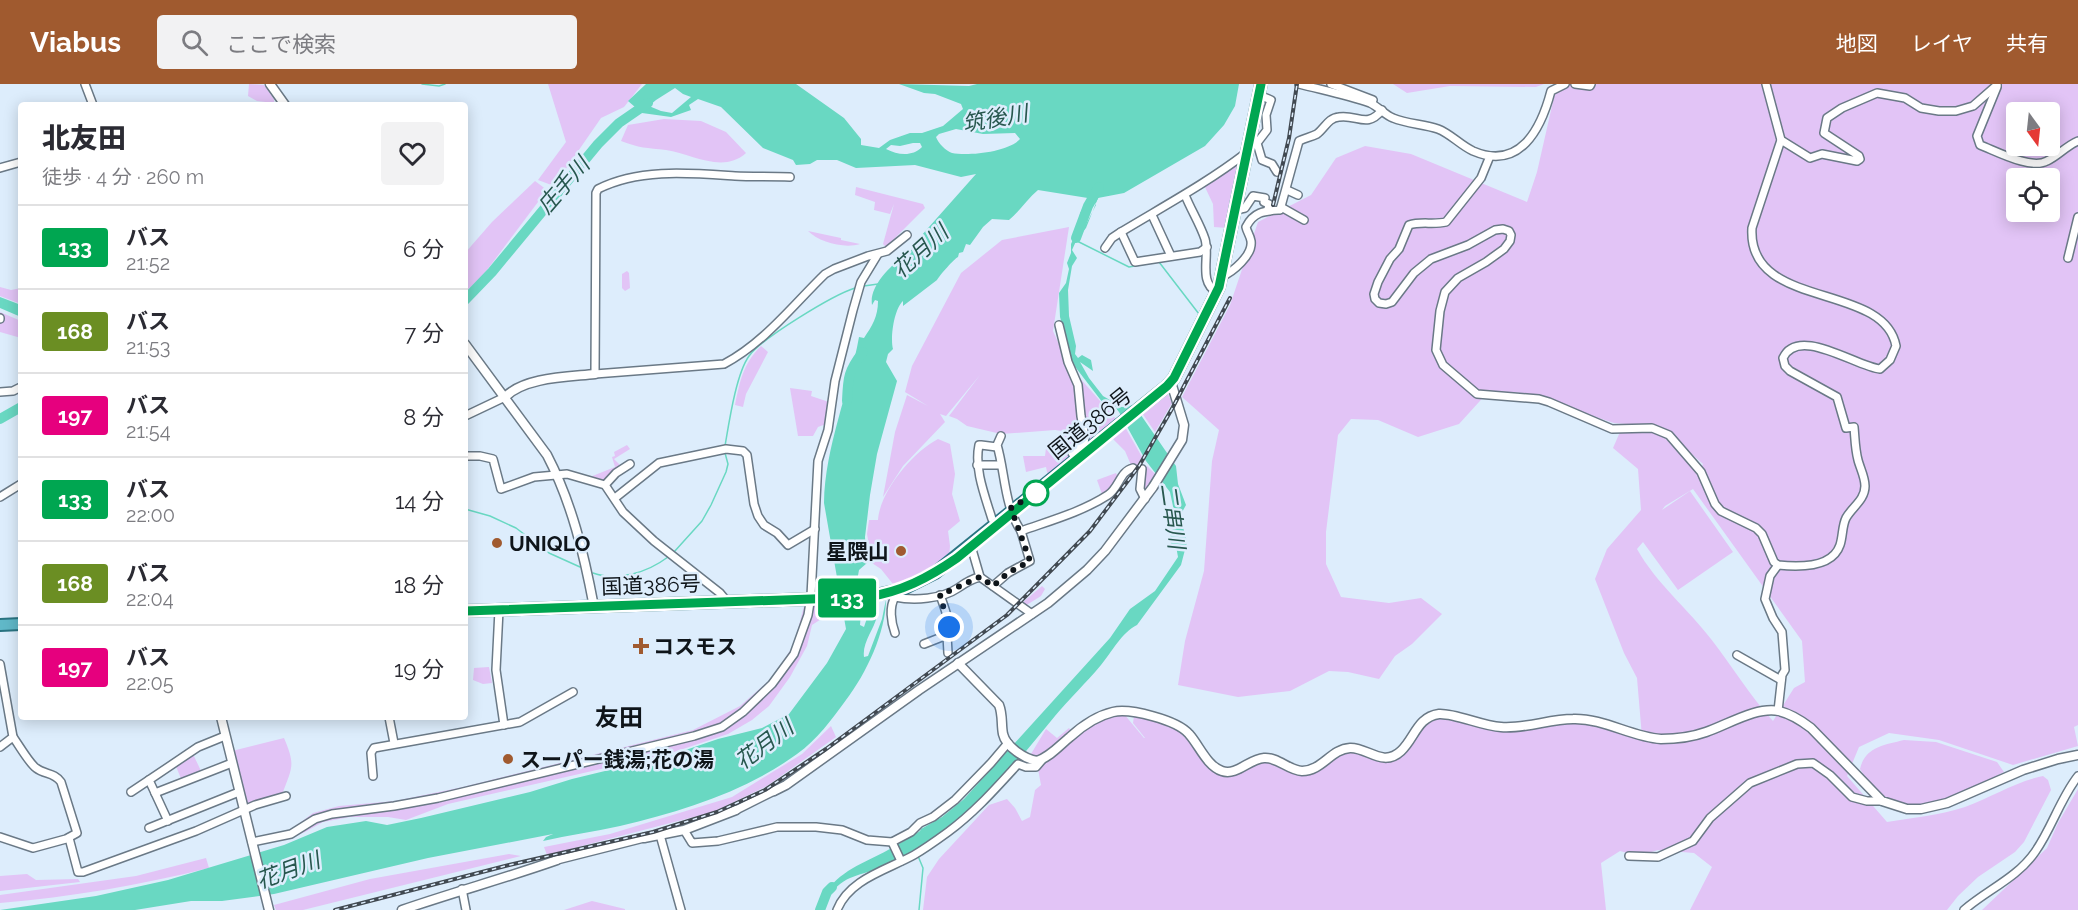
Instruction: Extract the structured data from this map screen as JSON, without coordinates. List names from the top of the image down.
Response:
{
  "streets": {
    "highway": ["国道386号"]
  },
  "districts": ["友田"],
  "water": [
    "筑後川",
    "庄手川",
    "花月川",
    "二串川"
  ],
  "places": {
    "other": ["UNIQLO", "星隈山", "スーパー銭湯;花の湯"],
    "health": ["コスモス"]
  },
  "lines": ["bus line 133"],
  "north": "bottom",
  "page": {
    "header": "Viabus",
    "search": "ここで検索",
    "nav": ["地図", "レイヤ", "共有"],
    "on_map": "133",
    "heading": ["北友田", "徒歩 · 4 分 · 260 m"],
    "list": [
      {
        "mark": "133",
        "name": "バス",
        "note": "21:52",
        "value": "6 分"
      },
      {
        "mark": "168",
        "name": "バス",
        "note": "21:53",
        "value": "7 分"
      },
      {
        "mark": "197",
        "name": "バス",
        "note": "21:54",
        "value": "8 分"
      },
      {
        "mark": "133",
        "name": "バス",
        "note": "22:00",
        "value": "14 分"
      },
      {
        "mark": "168",
        "name": "バス",
        "note": "22:04",
        "value": "18 分"
      },
      {
        "mark": "197",
        "name": "バス",
        "note": "22:05",
        "value": "19 分"
      }
    ]
  }
}
